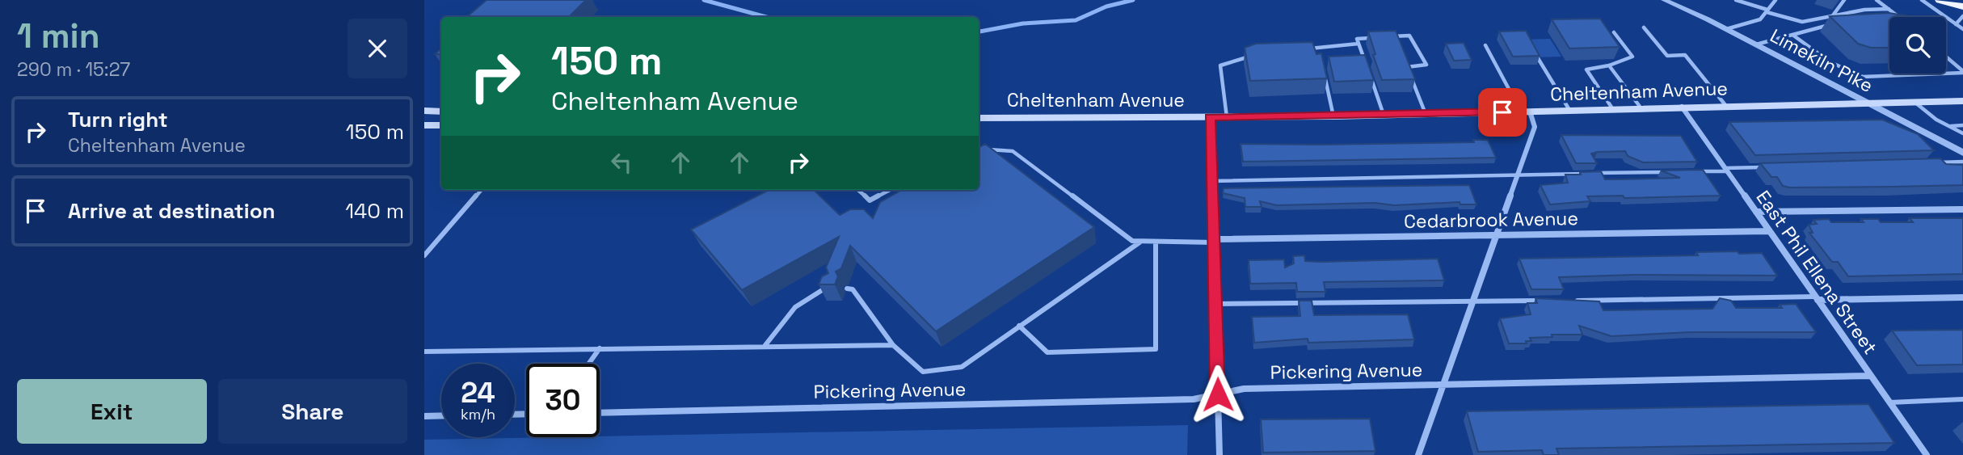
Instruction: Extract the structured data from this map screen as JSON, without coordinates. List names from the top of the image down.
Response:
{
  "streets": {
    "main road": ["Cheltenham Avenue"],
    "street": [
      "Limekiln Pike",
      "Cedarbrook Avenue",
      "East Phil Ellena Street",
      "Pickering Avenue"
    ]
  },
  "crossings": [
    ["Limekiln Pike", "Cheltenham Avenue"],
    ["Cheltenham Avenue", "East Phil Ellena Street"],
    ["Cedarbrook Avenue", "East Phil Ellena Street"],
    ["East Phil Ellena Street", "Pickering Avenue"]
  ],
  "page": {
    "heading": ["1 min", "290 m · 15:27"],
    "turn": ["150 m", "Cheltenham Avenue"],
    "list": [
      {
        "name": "Turn right",
        "note": "Cheltenham Avenue",
        "value": "150 m"
      },
      {
        "name": "Arrive at destination",
        "value": "140 m"
      }
    ],
    "speed": "24 km/h",
    "limit": "30",
    "buttons": ["Exit", "Share"]
  }
}
